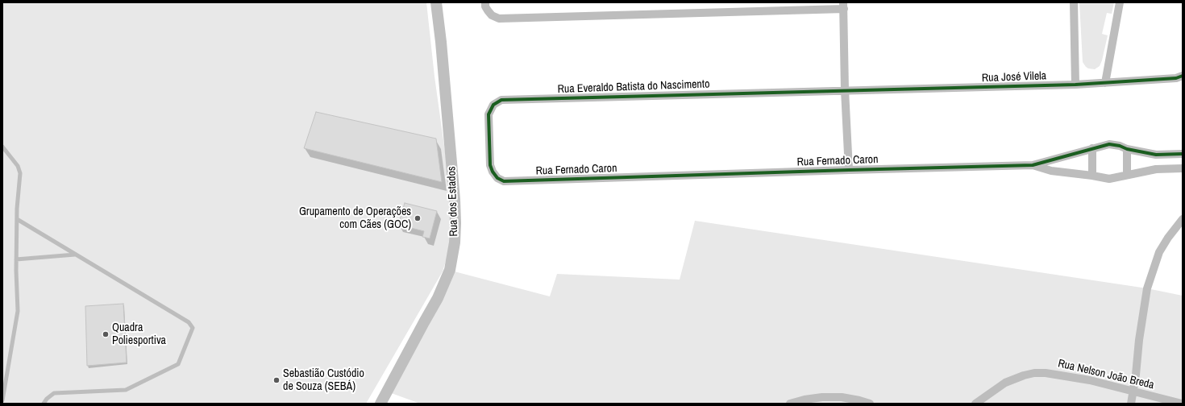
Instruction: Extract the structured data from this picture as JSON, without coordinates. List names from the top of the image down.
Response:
{
  "streets": {
    "street": [
      "Rua José Vilela",
      "Rua Everaldo Batista do Nascimento",
      "Rua Fernado Caron",
      "Rua dos Estados",
      "Rua Nelson João Breda"
    ]
  },
  "crossings": [
    ["Rua José Vilela", "Rua Everaldo Batista do Nascimento"],
    ["Rua Everaldo Batista do Nascimento", "Rua Fernado Caron"]
  ],
  "places": ["Grupamento de Operações com Cães (GOC)", "Quadra Poliesportiva", "Sebastião Custódio de Souza (SEBÁ)"]
}
